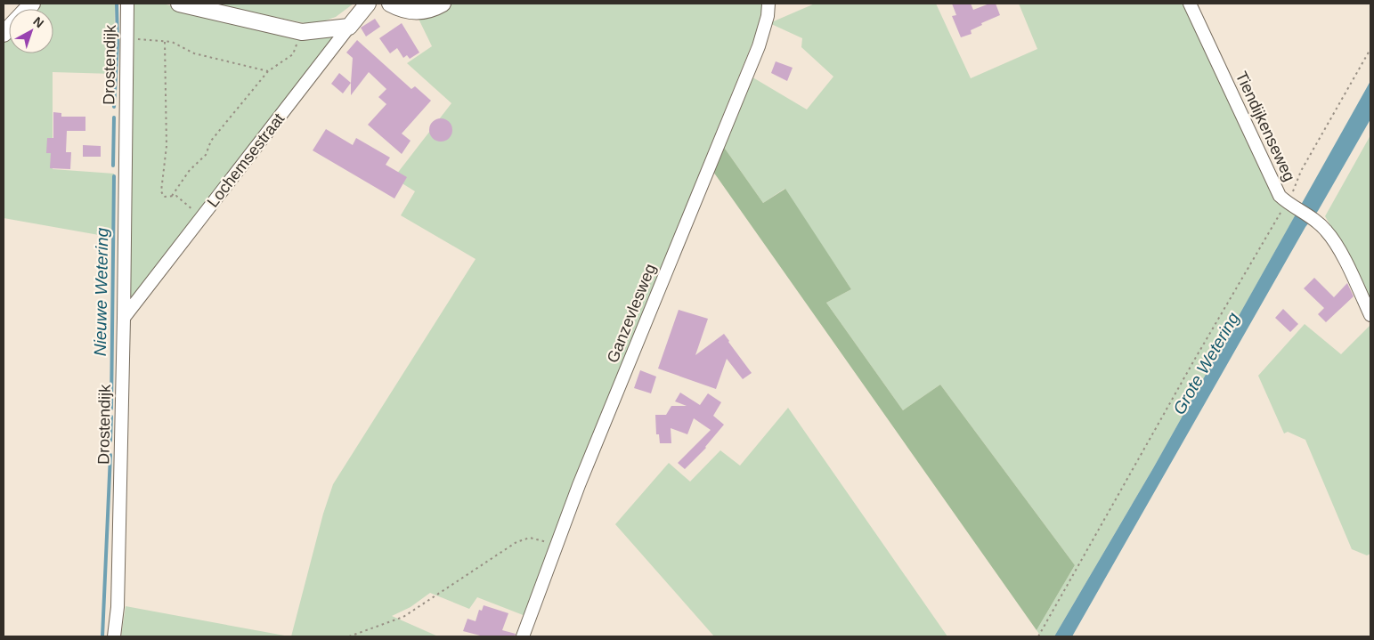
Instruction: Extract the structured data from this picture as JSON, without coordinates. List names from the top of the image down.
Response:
{
  "streets": {
    "street": [
      "Drostendijk",
      "Tiendijkenseweg",
      "Lochemsestraat",
      "Ganzevlesweg"
    ]
  },
  "crossings": [
    ["Drostendijk", "Lochemsestraat"]
  ],
  "water": ["Nieuwe Wetering", "Grote Wetering"],
  "north": "top right"
}
